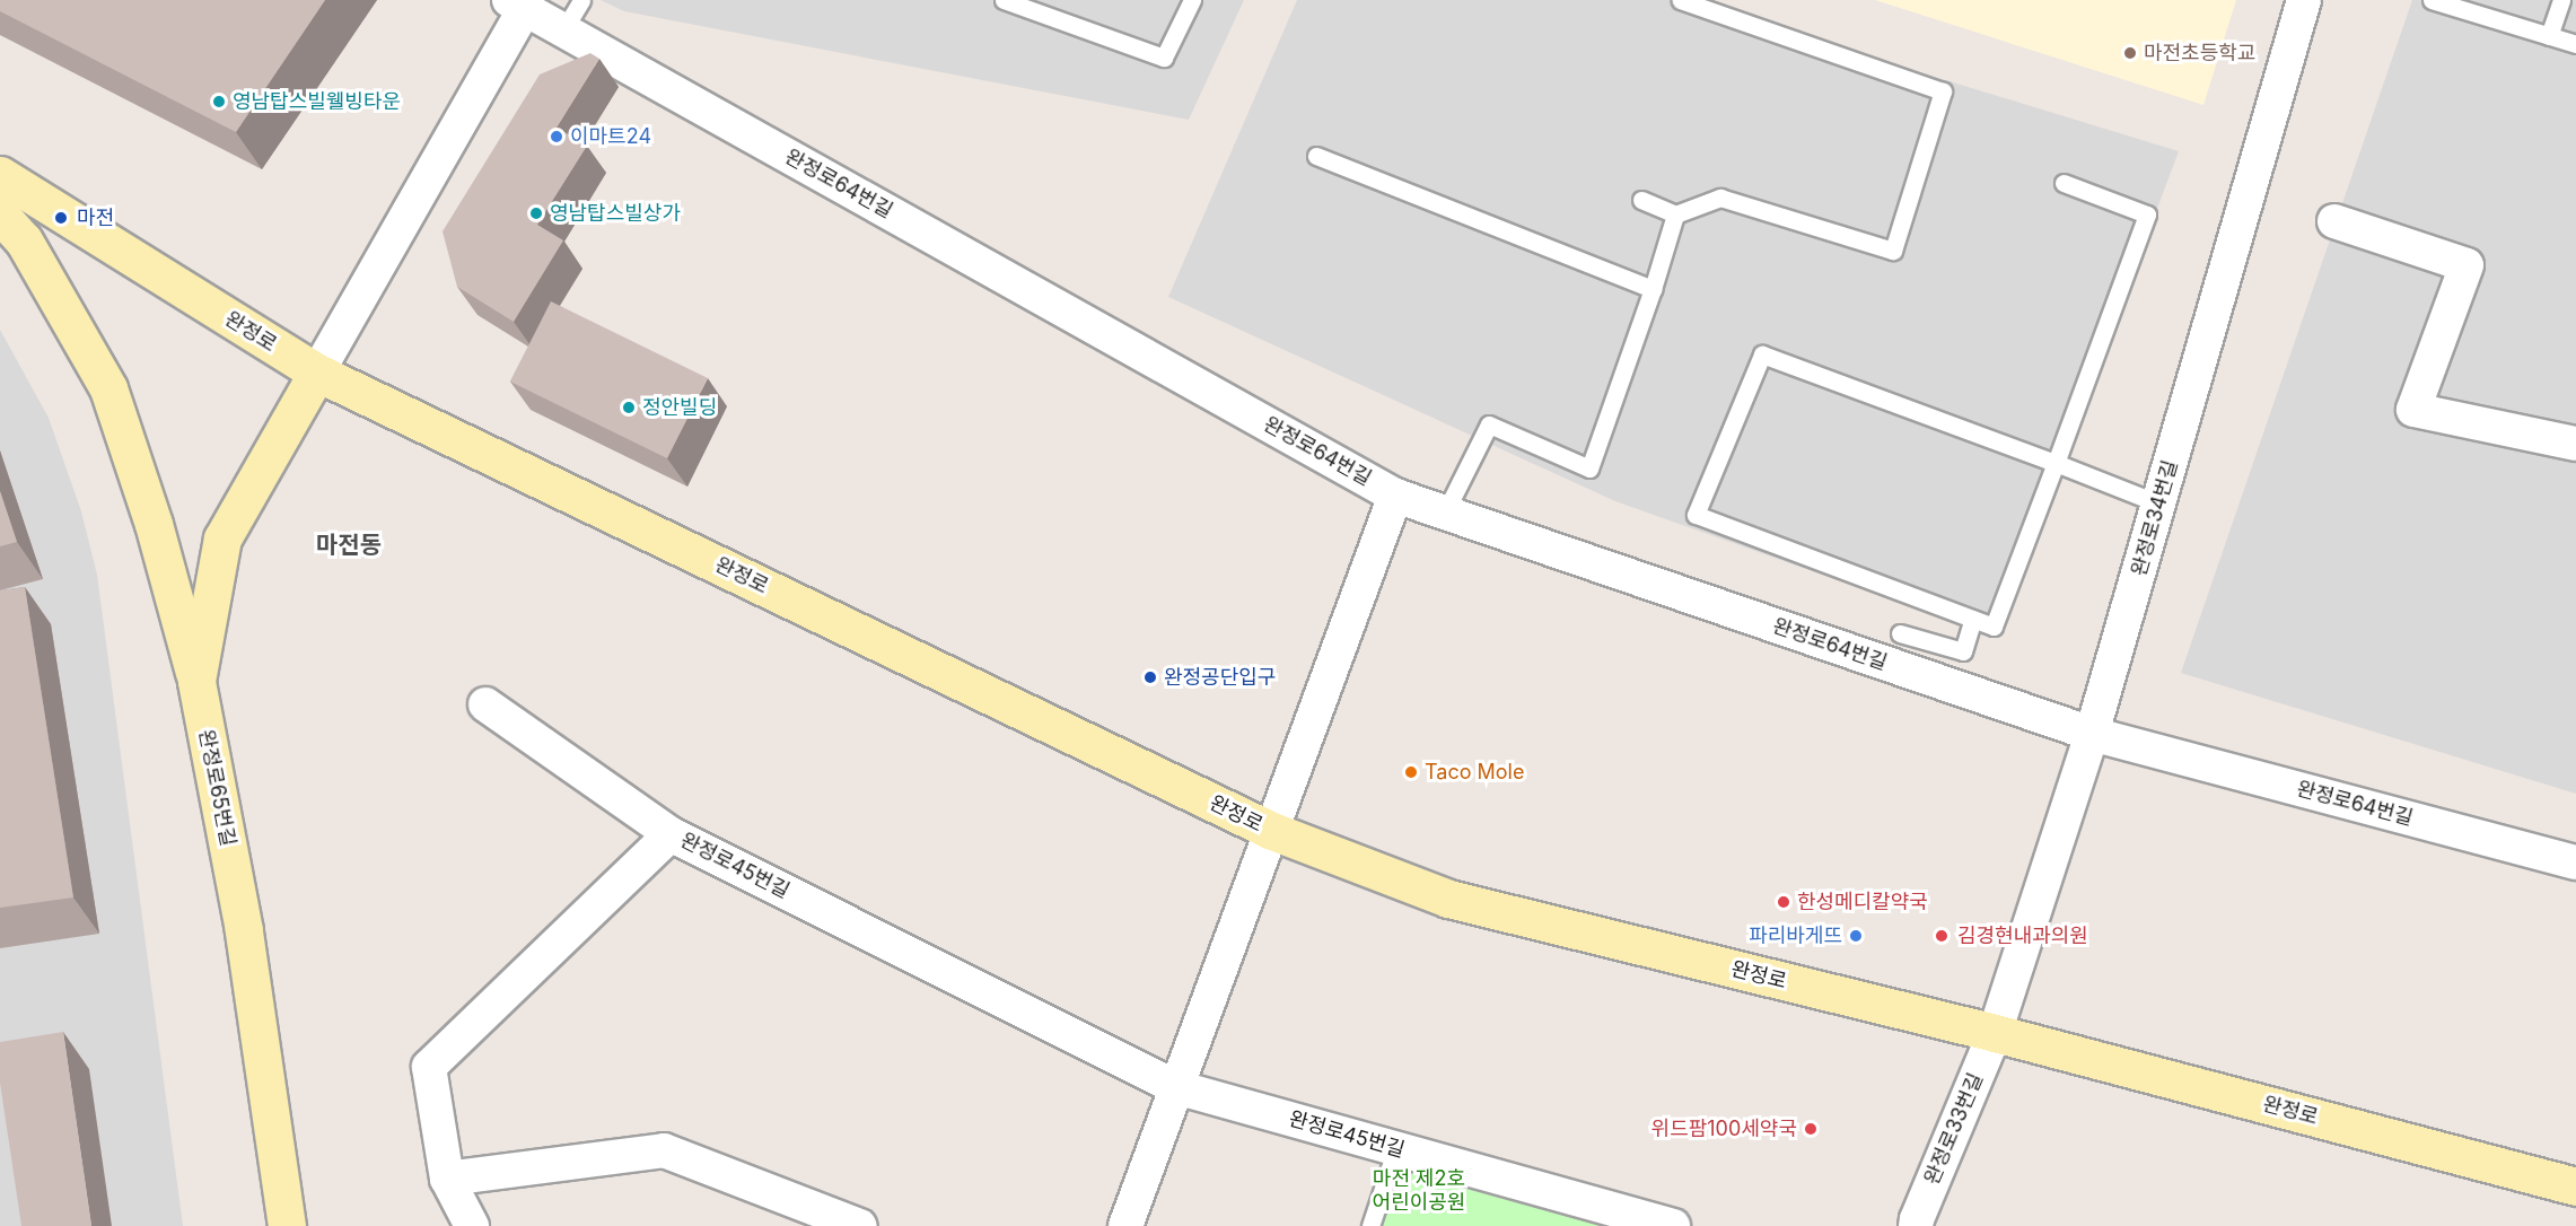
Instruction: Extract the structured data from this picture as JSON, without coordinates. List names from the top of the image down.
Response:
{
  "streets": {
    "main road": ["완정로", "완정로65번길"],
    "street": [
      "완정로64번길",
      "완정로34번길",
      "완정로45번길",
      "완정로33번길"
    ]
  },
  "crossings": [
    ["완정로64번길", "완정로"],
    ["완정로64번길", "완정로34번길"],
    ["완정로64번길", "완정로65번길"],
    ["완정로", "완정로34번길"],
    ["완정로", "완정로65번길"],
    ["완정로", "완정로33번길"],
    ["완정로34번길", "완정로33번길"]
  ],
  "districts": ["마전동"],
  "parks": ["마전 제2호 어린이공원"],
  "places": [
    "마전초등학교",
    "영남탑스빌웰빙타운",
    "이마트24",
    "영남탑스빌상가",
    "마전",
    "정안빌딩",
    "완정공단입구",
    "Taco Mole",
    "한성메디칼약국",
    "파리바게뜨",
    "김경현내과의원",
    "위드팜100세약국"
  ]
}
